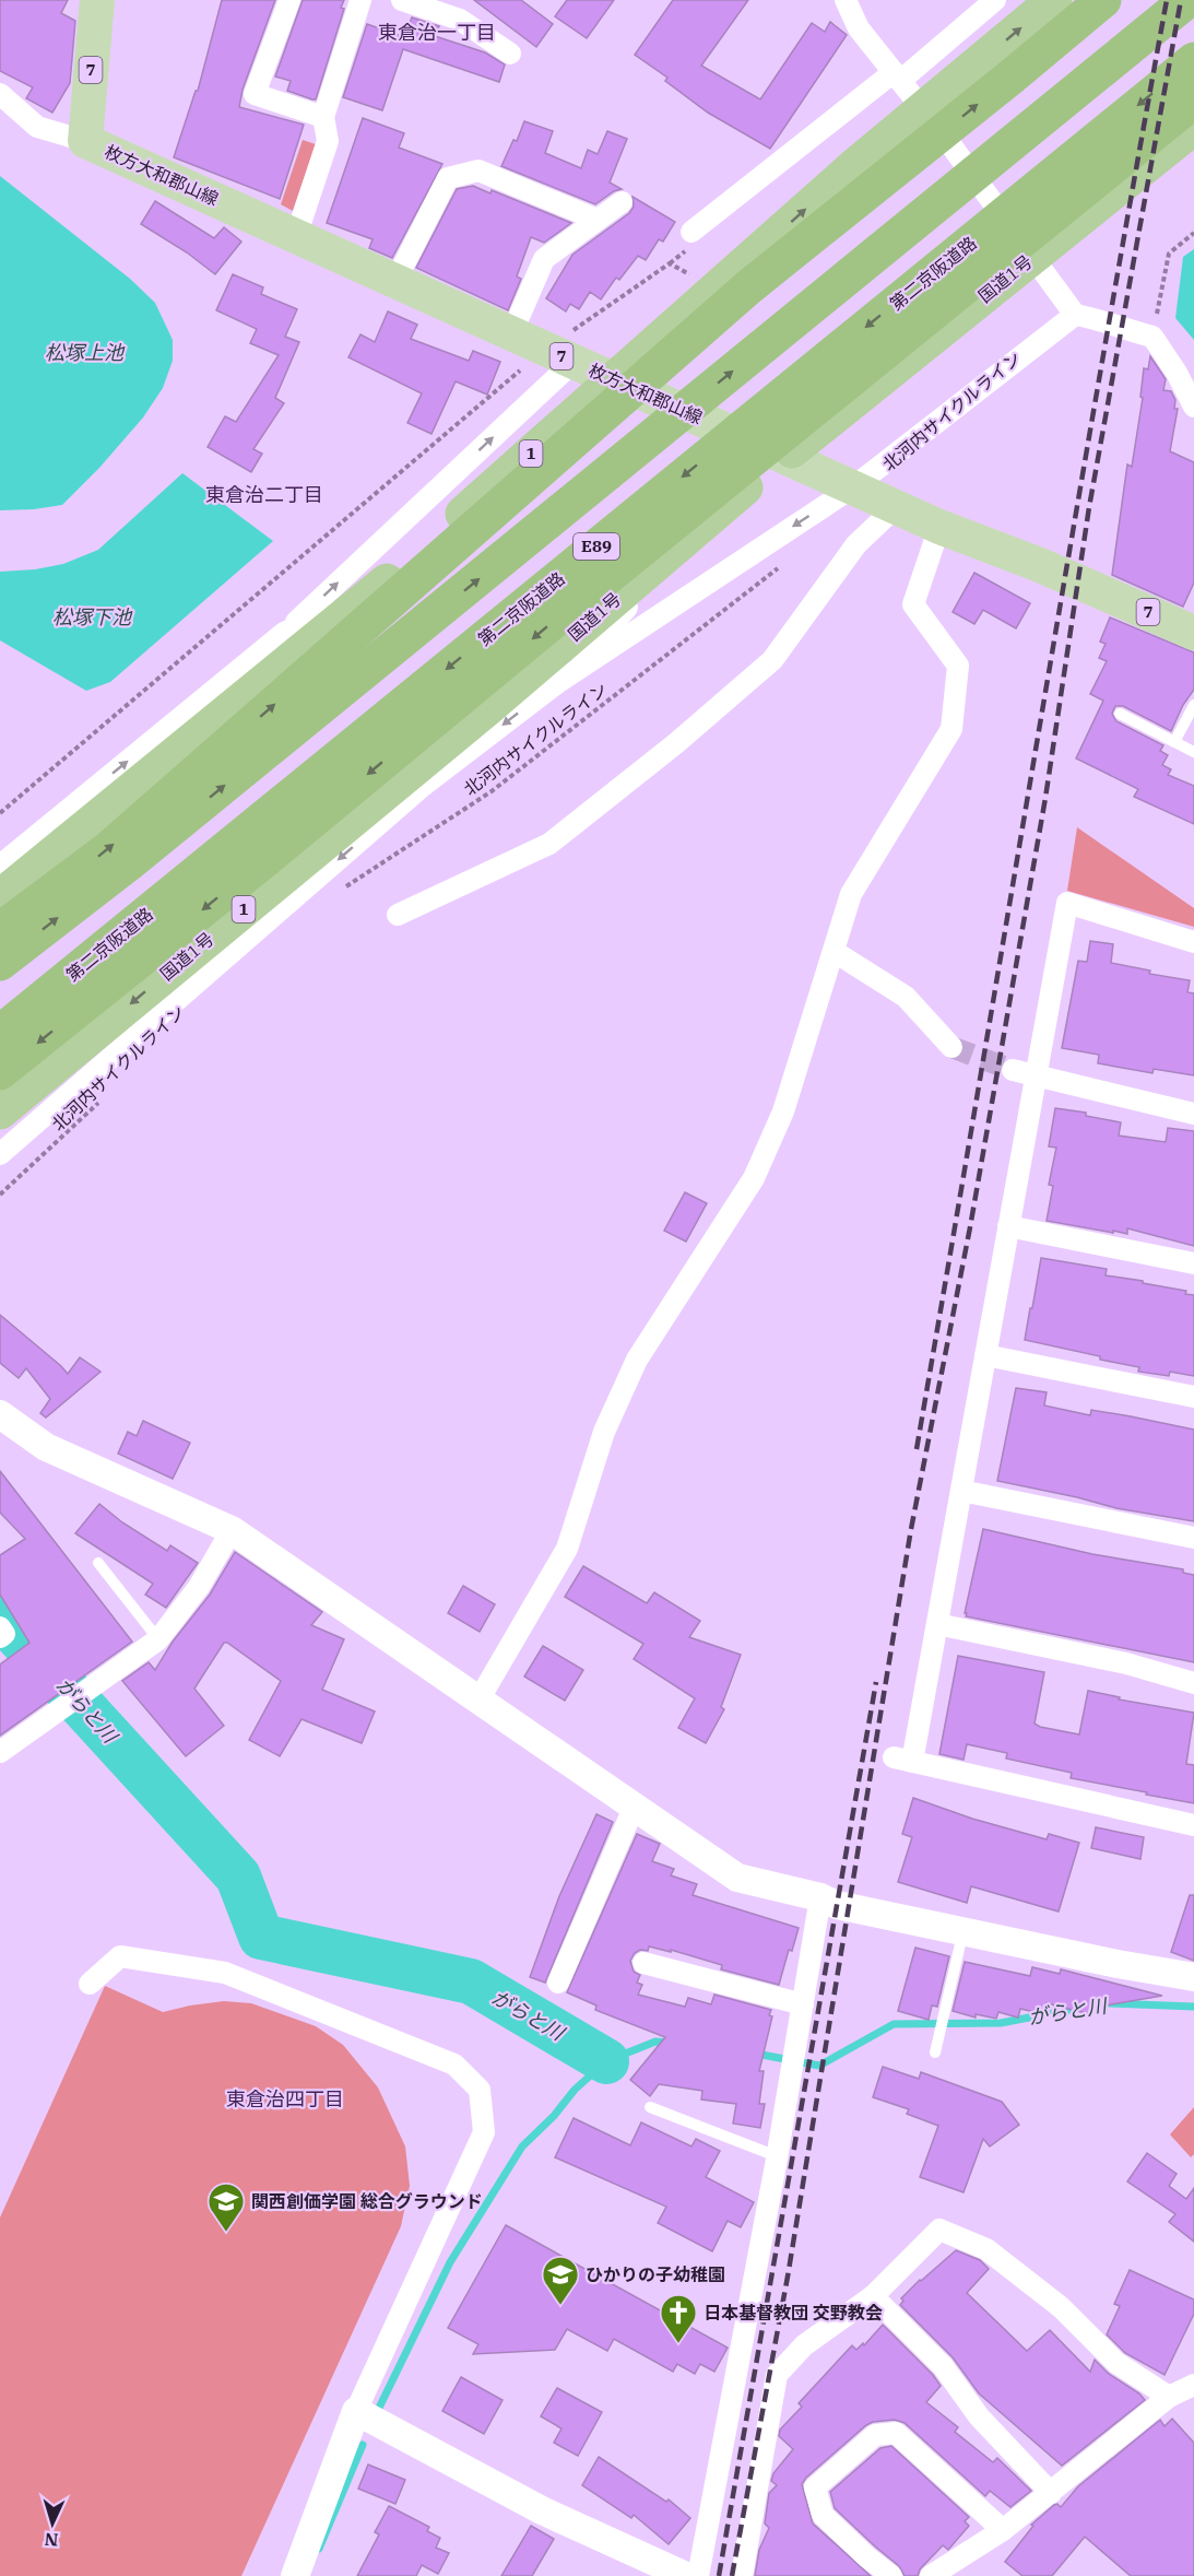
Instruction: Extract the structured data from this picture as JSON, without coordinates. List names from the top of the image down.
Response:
{
  "streets": {
    "highway": [
      "第二京阪道路",
      "国道1号",
      "1",
      "E89"
    ],
    "main road": ["7", "枚方大和郡山線"],
    "path": ["北河内サイクルライン"]
  },
  "districts": ["東倉治一丁目", "東倉治二丁目", "東倉治四丁目"],
  "water": ["松塚上池", "松塚下池", "がらと川"],
  "places": {
    "school or university": ["関西創価学園 総合グラウンド", "ひかりの子幼稚園"],
    "church": ["日本基督教団 交野教会"]
  },
  "north": "bottom"
}
